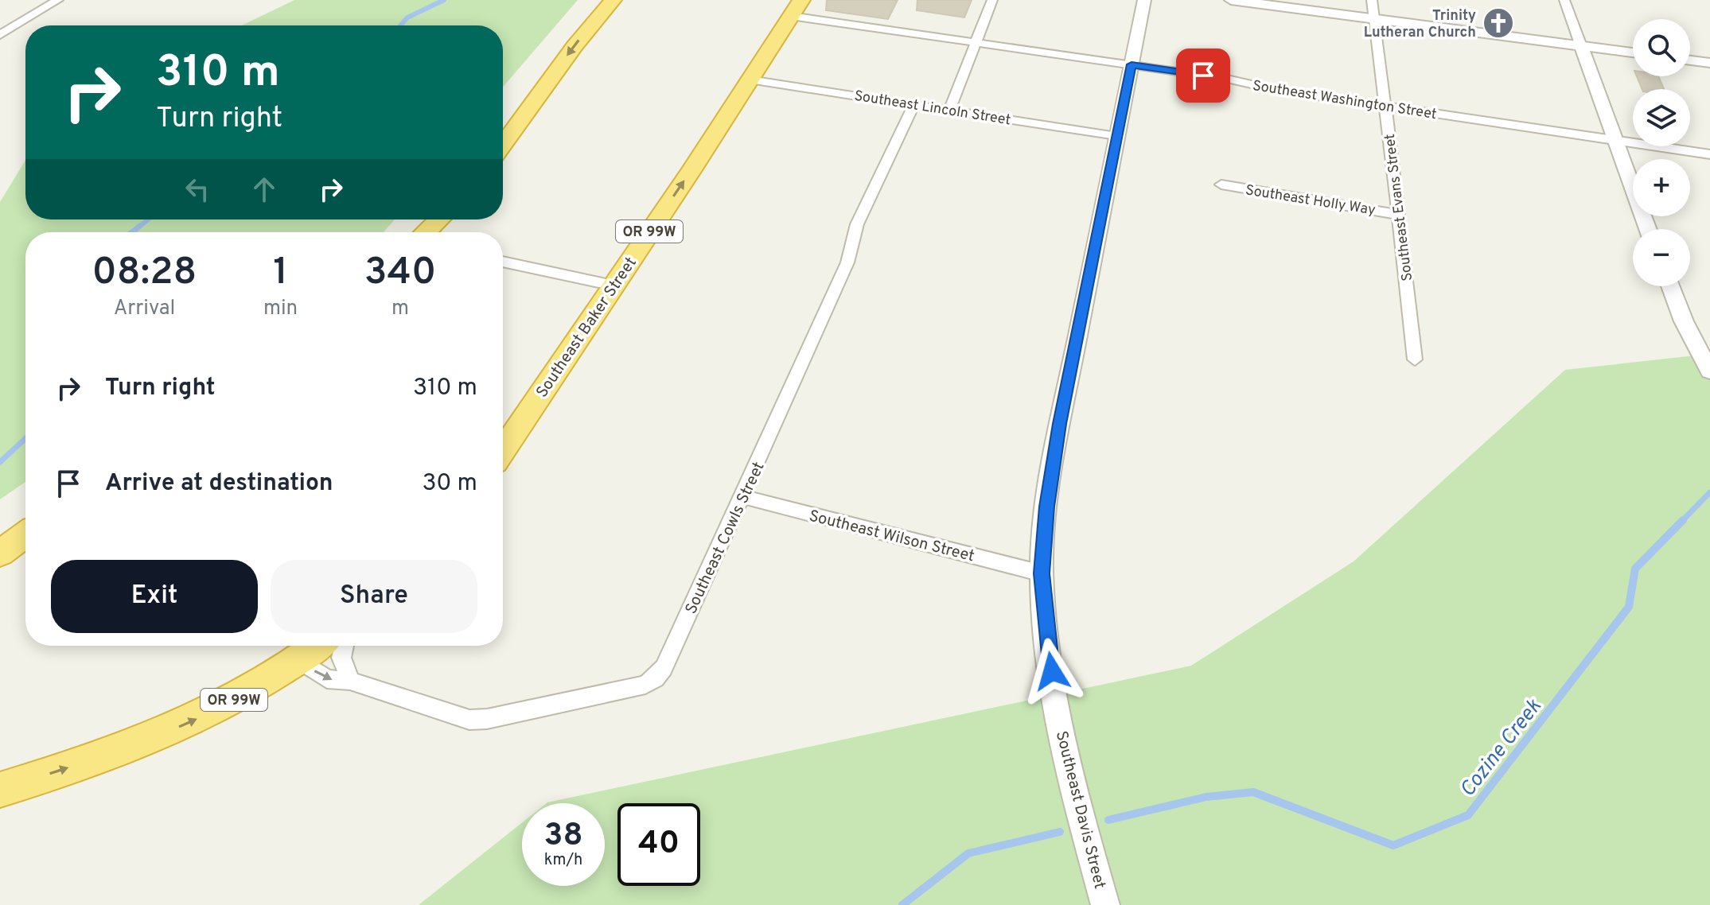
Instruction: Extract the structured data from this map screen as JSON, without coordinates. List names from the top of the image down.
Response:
{
  "streets": {
    "highway": ["OR 99W", "Southeast Baker Street"],
    "street": [
      "Southeast Washington Street",
      "Southeast Lincoln Street",
      "Southeast Holly Way",
      "Southeast Evans Street",
      "Southeast Wilson Street",
      "Southeast Cowls Street",
      "Southeast Davis Street"
    ]
  },
  "crossings": [
    ["Southeast Washington Street", "Southeast Evans Street"],
    ["Southeast Washington Street", "Southeast Baker Street"],
    ["Southeast Washington Street", "Southeast Davis Street"],
    ["Southeast Lincoln Street", "Southeast Baker Street"],
    ["Southeast Lincoln Street", "Southeast Cowls Street"],
    ["Southeast Lincoln Street", "Southeast Davis Street"],
    ["Southeast Holly Way", "Southeast Evans Street"],
    ["OR 99W", "Southeast Cowls Street"],
    ["Southeast Wilson Street", "Southeast Cowls Street"],
    ["Southeast Wilson Street", "Southeast Davis Street"]
  ],
  "water": ["Cozine Creek"],
  "places": {
    "church": ["Trinity Lutheran Church"]
  },
  "page": {
    "map_buttons": ["+", "−"],
    "turn": ["310 m", "Turn right"],
    "eta": [
      "08:28",
      "Arrival",
      "1",
      "min",
      "340",
      "m"
    ],
    "list": [
      {
        "name": "Turn right",
        "value": "310 m"
      },
      {
        "name": "Arrive at destination",
        "value": "30 m"
      }
    ],
    "buttons": ["Exit", "Share"],
    "speed": "38 km/h",
    "limit": "40"
  }
}
